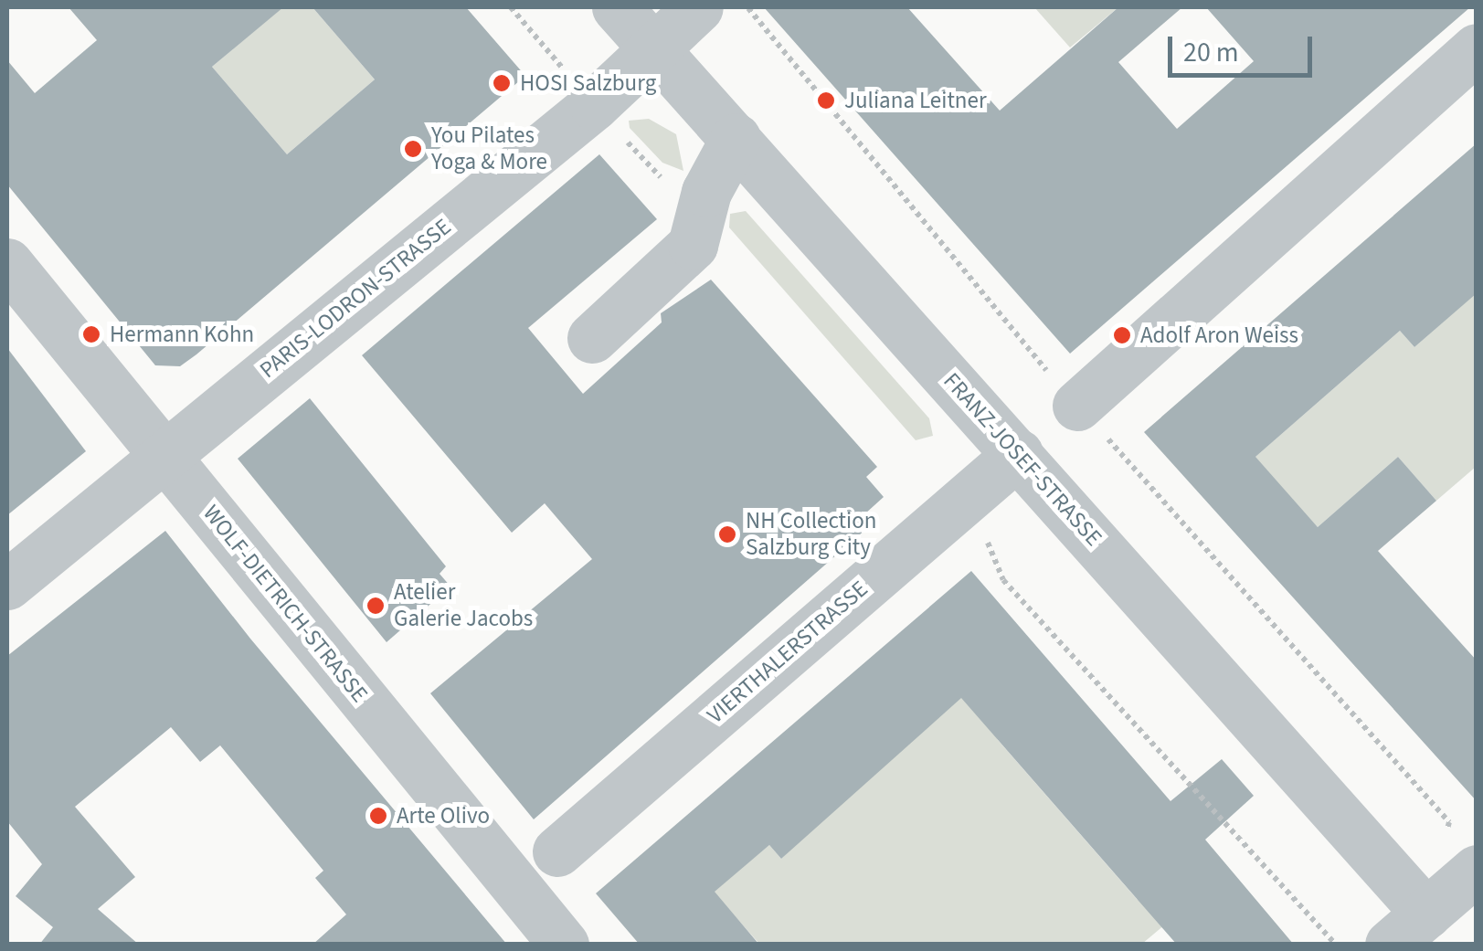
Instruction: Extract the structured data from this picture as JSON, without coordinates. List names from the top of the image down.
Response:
{
  "streets": {
    "street": [
      "PARIS-LODRON-STRASSE",
      "FRANZ-JOSEF-STRASSE",
      "WOLF-DIETRICH-STRASSE",
      "VIERTHALERSTRASSE"
    ]
  },
  "crossings": [
    ["PARIS-LODRON-STRASSE", "FRANZ-JOSEF-STRASSE"],
    ["PARIS-LODRON-STRASSE", "WOLF-DIETRICH-STRASSE"],
    ["FRANZ-JOSEF-STRASSE", "VIERTHALERSTRASSE"]
  ],
  "places": [
    "HOSI Salzburg",
    "Juliana Leitner",
    "You Pilates Yoga & More",
    "Hermann Kohn",
    "Adolf Aron Weiss",
    "NH Collection Salzburg City",
    "Atelier Galerie Jacobs",
    "Arte Olivo"
  ],
  "scale_bar": "20 m"
}
